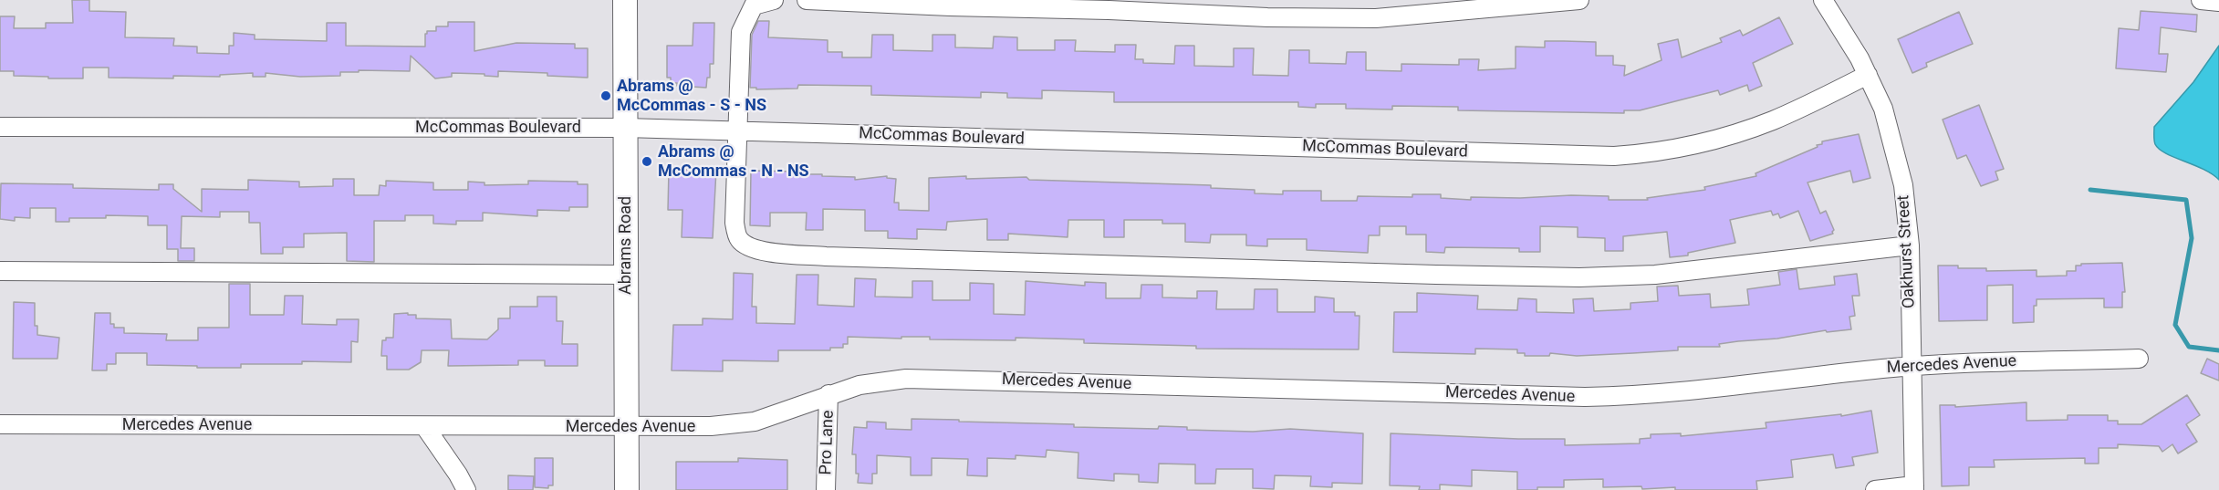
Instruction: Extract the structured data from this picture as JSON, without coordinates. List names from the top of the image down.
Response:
{
  "streets": {
    "main road": ["Abrams Road"],
    "street": [
      "McCommas Boulevard",
      "Oakhurst Street",
      "Mercedes Avenue",
      "Pro Lane"
    ]
  },
  "crossings": [
    ["McCommas Boulevard", "Abrams Road"],
    ["McCommas Boulevard", "Oakhurst Street"],
    ["Abrams Road", "Mercedes Avenue"],
    ["Oakhurst Street", "Mercedes Avenue"],
    ["Mercedes Avenue", "Pro Lane"]
  ],
  "places": ["Abrams @ McCommas - S - NS", "Abrams @ McCommas - N - NS"]
}
